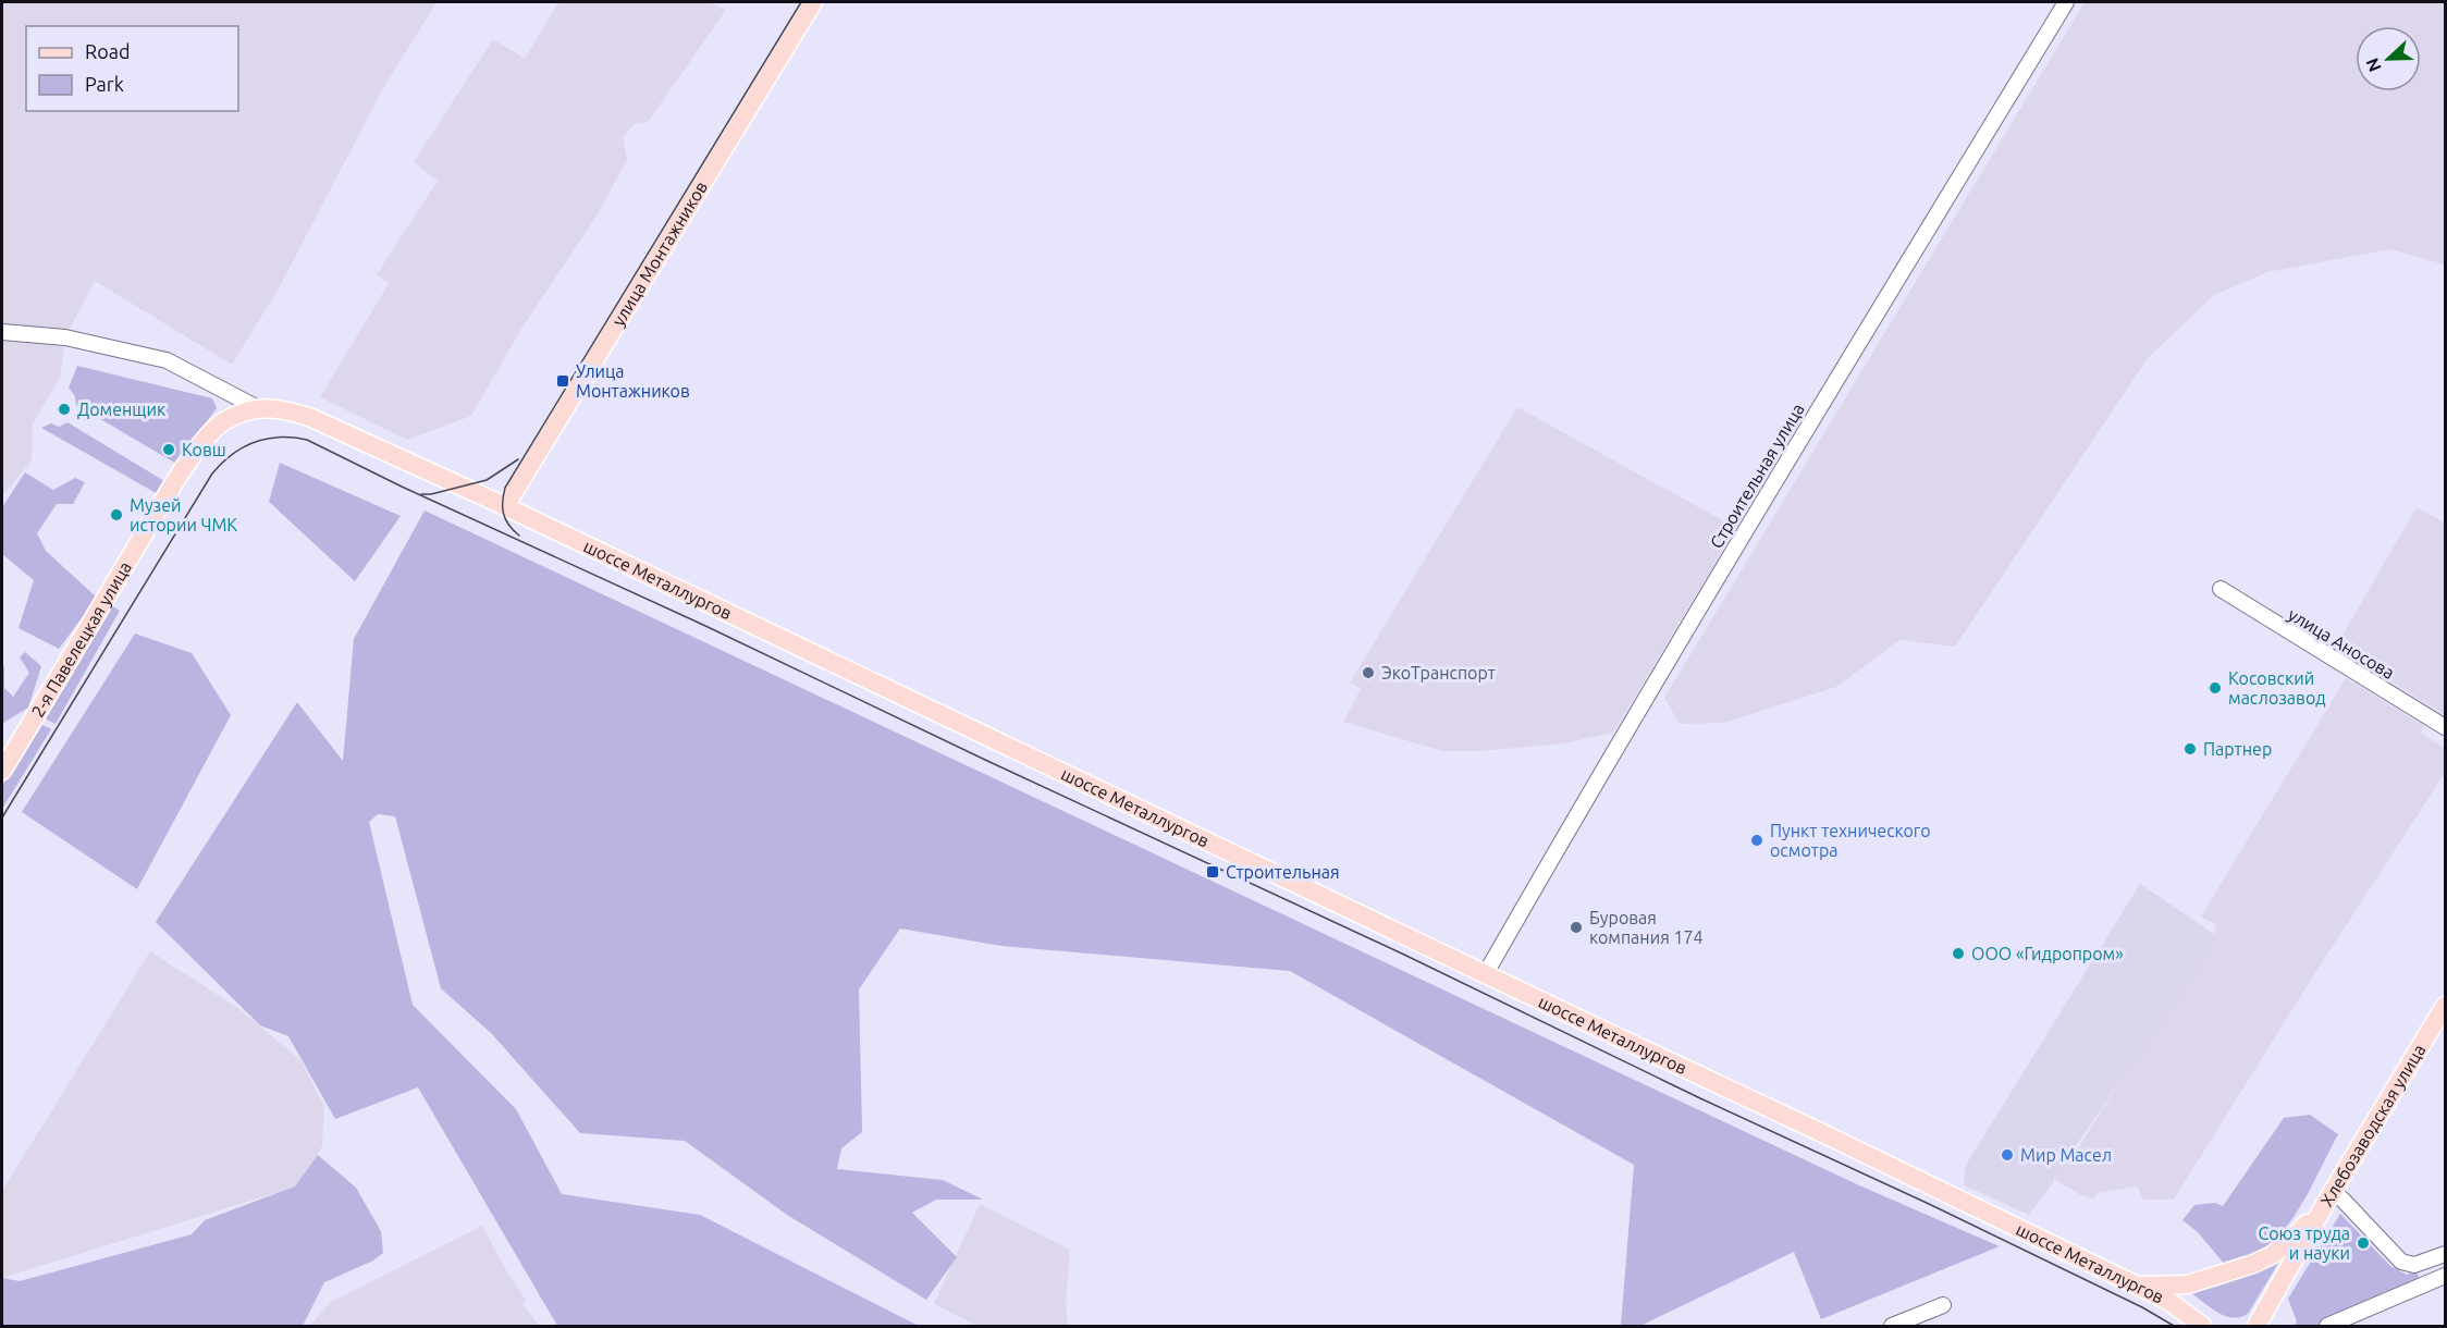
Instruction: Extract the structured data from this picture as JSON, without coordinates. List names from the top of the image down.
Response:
{
  "streets": {
    "main road": [
      "улица Монтажников",
      "шоссе Металлургов",
      "2-я Павелецкая улица",
      "Хлебозаводская улица"
    ],
    "street": ["Строительная улица", "улица Аносова"]
  },
  "crossings": [
    ["улица Монтажников", "шоссе Металлургов"],
    ["Строительная улица", "шоссе Металлургов"],
    ["шоссе Металлургов", "2-я Павелецкая улица"]
  ],
  "places": {
    "transit": ["Улица Монтажников", "Строительная"],
    "other": [
      "Доменщик",
      "Ковш",
      "Музей истории ЧМК",
      "ЭкоТранспорт",
      "Косовский маслозавод",
      "Партнер",
      "Пункт технического осмотра",
      "Буровая компания 174",
      "ООО «Гидропром»",
      "Мир Масел",
      "Союз труда и науки"
    ]
  },
  "legend": ["Road", "Park"],
  "north": "left"
}
